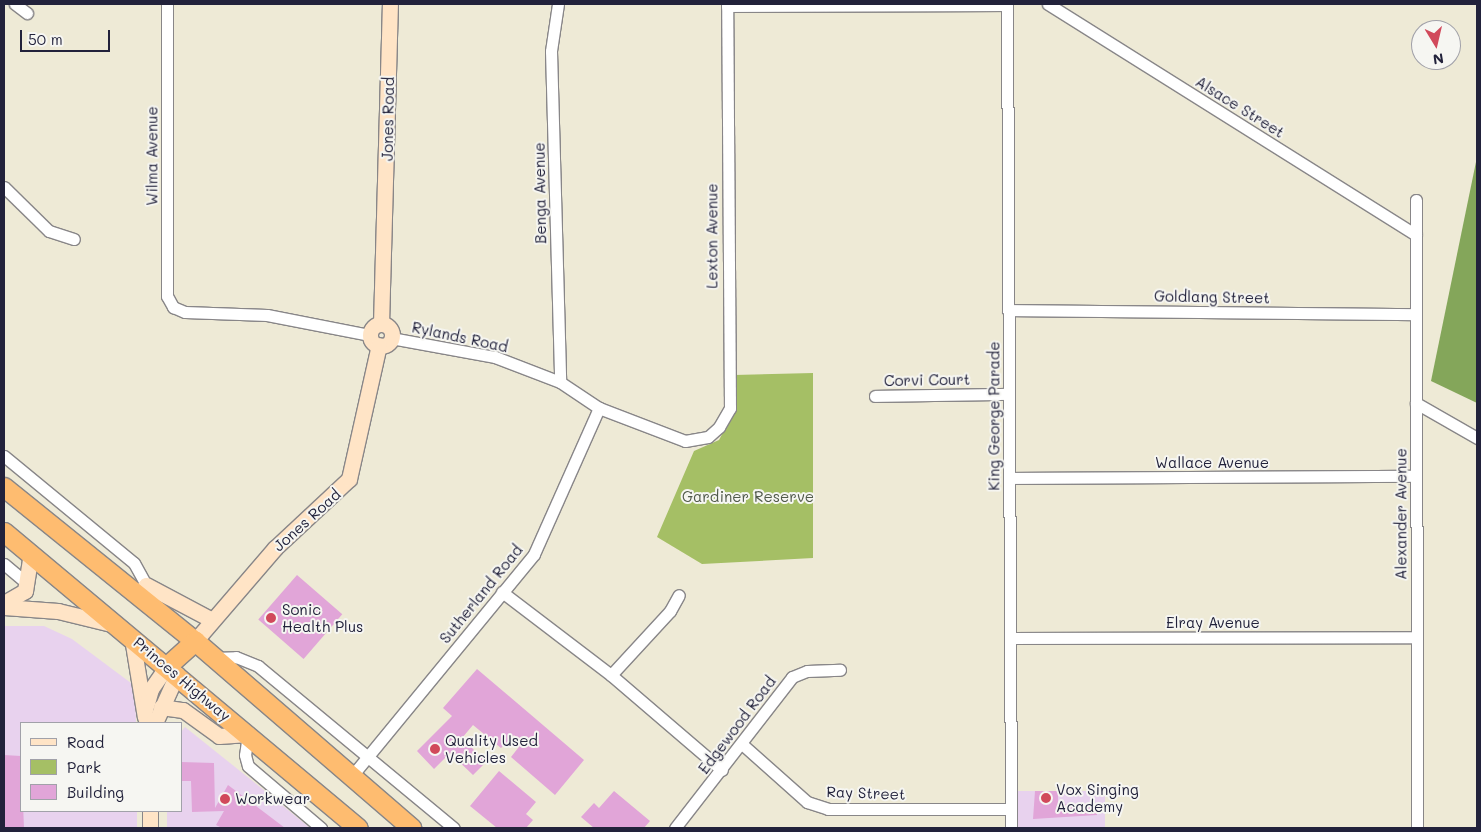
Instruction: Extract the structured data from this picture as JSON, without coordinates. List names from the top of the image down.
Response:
{
  "streets": {
    "highway": ["Princes Highway"],
    "main road": ["Jones Road"],
    "street": [
      "Alsace Street",
      "Wilma Avenue",
      "Benga Avenue",
      "Lexton Avenue",
      "Goldlang Street",
      "Rylands Road",
      "Corvi Court",
      "King George Parade",
      "Wallace Avenue",
      "Alexander Avenue",
      "Sutherland Road",
      "Elray Avenue",
      "Edgewood Road",
      "Ray Street"
    ]
  },
  "crossings": [
    ["Alsace Street", "Alexander Avenue"],
    ["Jones Road", "Rylands Road"],
    ["Wilma Avenue", "Rylands Road"],
    ["Benga Avenue", "Rylands Road"],
    ["Lexton Avenue", "Rylands Road"],
    ["Goldlang Street", "King George Parade"],
    ["Goldlang Street", "Alexander Avenue"],
    ["Rylands Road", "Sutherland Road"],
    ["Corvi Court", "King George Parade"],
    ["King George Parade", "Wallace Avenue"],
    ["King George Parade", "Elray Avenue"],
    ["King George Parade", "Ray Street"],
    ["Wallace Avenue", "Alexander Avenue"],
    ["Alexander Avenue", "Elray Avenue"],
    ["Edgewood Road", "Ray Street"]
  ],
  "parks": ["Gardiner Reserve"],
  "places": [
    "Sonic Health Plus",
    "Quality Used Vehicles",
    "Vox Singing Academy",
    "Workwear"
  ],
  "legend": ["Road", "Park", "Building"],
  "scale_bar": "50 m",
  "north": "bottom"
}
